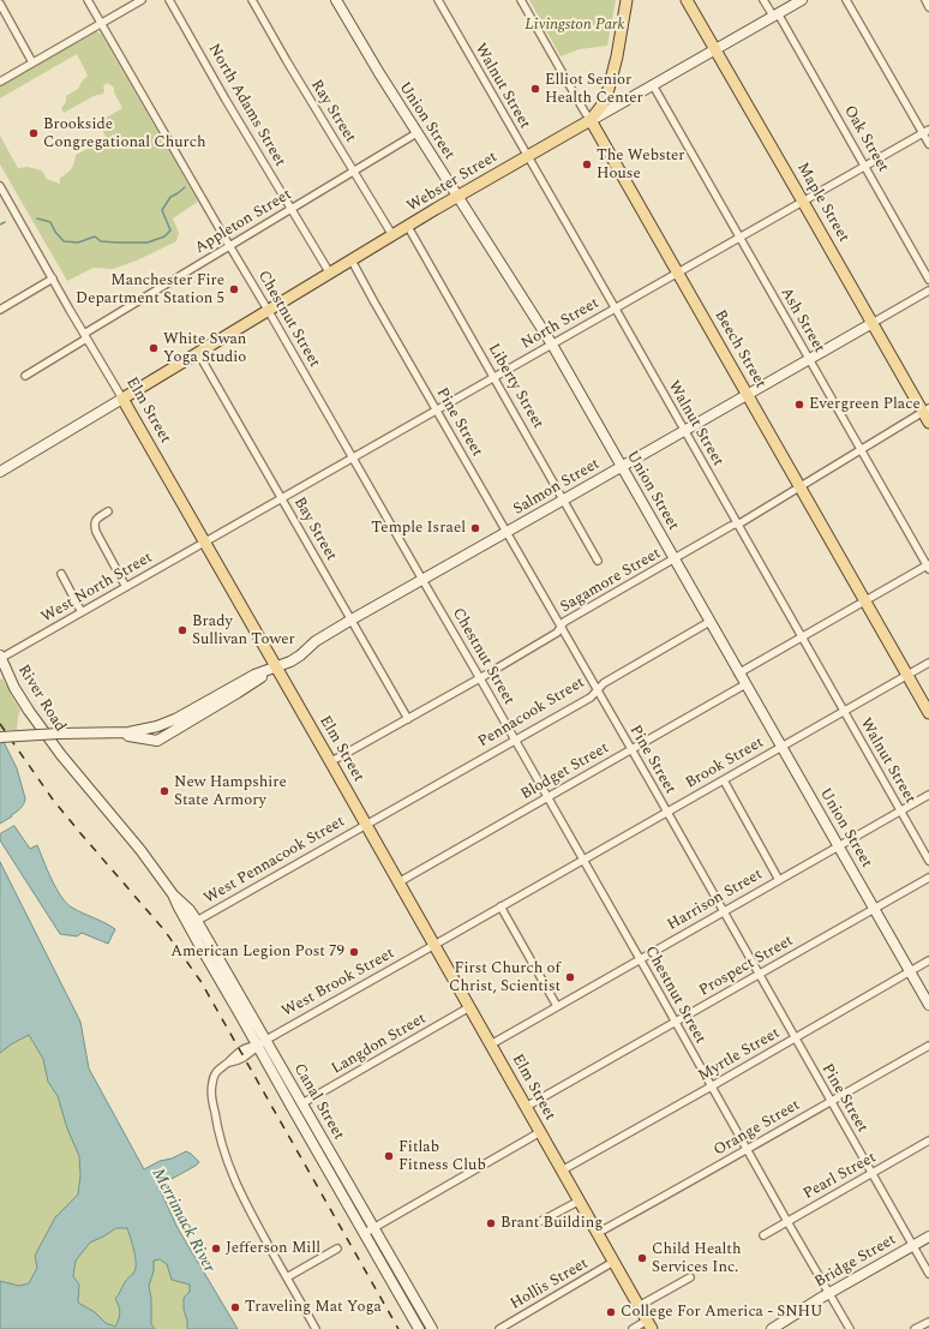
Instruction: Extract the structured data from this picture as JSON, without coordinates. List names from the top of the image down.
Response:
{
  "streets": {
    "main road": [
      "Webster Street",
      "Maple Street",
      "Beech Street",
      "Elm Street"
    ],
    "street": [
      "Walnut Street",
      "North Adams Street",
      "Ray Street",
      "Union Street",
      "Oak Street",
      "Appleton Street",
      "Chestnut Street",
      "Ash Street",
      "North Street",
      "Liberty Street",
      "Pine Street",
      "Salmon Street",
      "Bay Street",
      "Sagamore Street",
      "West North Street",
      "River Road",
      "Pennacook Street",
      "Brook Street",
      "Blodget Street",
      "West Pennacook Street",
      "Harrison Street",
      "Prospect Street",
      "West Brook Street",
      "Langdon Street",
      "Myrtle Street",
      "Canal Street",
      "Orange Street",
      "Pearl Street",
      "Bridge Street",
      "Hollis Street"
    ]
  },
  "crossings": [
    ["Walnut Street", "Webster Street"],
    ["Walnut Street", "North Street"],
    ["Walnut Street", "Salmon Street"],
    ["Walnut Street", "Sagamore Street"],
    ["Walnut Street", "Brook Street"],
    ["Walnut Street", "Harrison Street"],
    ["North Adams Street", "Webster Street"],
    ["North Adams Street", "Appleton Street"],
    ["Ray Street", "Webster Street"],
    ["Ray Street", "Appleton Street"],
    ["Union Street", "Webster Street"],
    ["Union Street", "Appleton Street"],
    ["Union Street", "North Street"],
    ["Union Street", "Salmon Street"],
    ["Union Street", "Sagamore Street"],
    ["Union Street", "Pennacook Street"],
    ["Union Street", "Brook Street"],
    ["Union Street", "Blodget Street"],
    ["Union Street", "Harrison Street"],
    ["Union Street", "Prospect Street"],
    ["Union Street", "Myrtle Street"],
    ["Oak Street", "Webster Street"],
    ["Oak Street", "North Street"],
    ["Webster Street", "Maple Street"],
    ["Webster Street", "Chestnut Street"],
    ["Webster Street", "Ash Street"],
    ["Webster Street", "Beech Street"],
    ["Webster Street", "Liberty Street"],
    ["Webster Street", "Elm Street"],
    ["Webster Street", "Pine Street"],
    ["Webster Street", "Bay Street"],
    ["Maple Street", "North Street"],
    ["Maple Street", "Salmon Street"],
    ["Maple Street", "Sagamore Street"],
    ["Appleton Street", "Chestnut Street"],
    ["Appleton Street", "Elm Street"],
    ["Chestnut Street", "North Street"],
    ["Chestnut Street", "Salmon Street"],
    ["Chestnut Street", "Sagamore Street"],
    ["Chestnut Street", "Pennacook Street"],
    ["Chestnut Street", "Brook Street"],
    ["Chestnut Street", "Blodget Street"],
    ["Chestnut Street", "Harrison Street"],
    ["Chestnut Street", "Prospect Street"],
    ["Chestnut Street", "Myrtle Street"],
    ["Chestnut Street", "Orange Street"],
    ["Chestnut Street", "Pearl Street"],
    ["Chestnut Street", "Bridge Street"],
    ["Ash Street", "North Street"],
    ["Ash Street", "Salmon Street"],
    ["Ash Street", "Sagamore Street"],
    ["North Street", "Beech Street"],
    ["North Street", "Liberty Street"],
    ["North Street", "Elm Street"],
    ["North Street", "Pine Street"],
    ["North Street", "Bay Street"],
    ["North Street", "West North Street"],
    ["Beech Street", "Salmon Street"],
    ["Beech Street", "Sagamore Street"],
    ["Beech Street", "Brook Street"],
    ["Liberty Street", "Salmon Street"],
    ["Elm Street", "Salmon Street"],
    ["Elm Street", "Sagamore Street"],
    ["Elm Street", "West North Street"],
    ["Elm Street", "Pennacook Street"],
    ["Elm Street", "Brook Street"],
    ["Elm Street", "Blodget Street"],
    ["Elm Street", "West Pennacook Street"],
    ["Elm Street", "Harrison Street"],
    ["Elm Street", "Prospect Street"],
    ["Elm Street", "West Brook Street"],
    ["Elm Street", "Langdon Street"],
    ["Elm Street", "Myrtle Street"],
    ["Elm Street", "Orange Street"],
    ["Elm Street", "Hollis Street"],
    ["Pine Street", "Salmon Street"],
    ["Pine Street", "Sagamore Street"],
    ["Pine Street", "Pennacook Street"],
    ["Pine Street", "Brook Street"],
    ["Pine Street", "Blodget Street"],
    ["Pine Street", "Harrison Street"],
    ["Pine Street", "Prospect Street"],
    ["Pine Street", "Myrtle Street"],
    ["Pine Street", "Orange Street"],
    ["Pine Street", "Pearl Street"],
    ["Pine Street", "Bridge Street"],
    ["Salmon Street", "Bay Street"],
    ["Bay Street", "Sagamore Street"],
    ["West North Street", "River Road"],
    ["River Road", "Canal Street"],
    ["Pennacook Street", "West Pennacook Street"],
    ["Brook Street", "West Brook Street"],
    ["West Pennacook Street", "Canal Street"],
    ["West Brook Street", "Canal Street"],
    ["Langdon Street", "Canal Street"]
  ],
  "water": ["Merrimack River"],
  "parks": ["Livingston Park"],
  "places": [
    "Elliot Senior Health Center",
    "Brookside Congregational Church",
    "The Webster House",
    "Manchester Fire Department Station 5",
    "White Swan Yoga Studio",
    "Evergreen Place",
    "Temple Israel",
    "Brady Sullivan Tower",
    "New Hampshire State Armory",
    "American Legion Post 79",
    "First Church of Christ, Scientist",
    "Fitlab Fitness Club",
    "Brant Building",
    "Jefferson Mill",
    "Child Health Services Inc.",
    "Traveling Mat Yoga",
    "College For America - SNHU"
  ]
}
